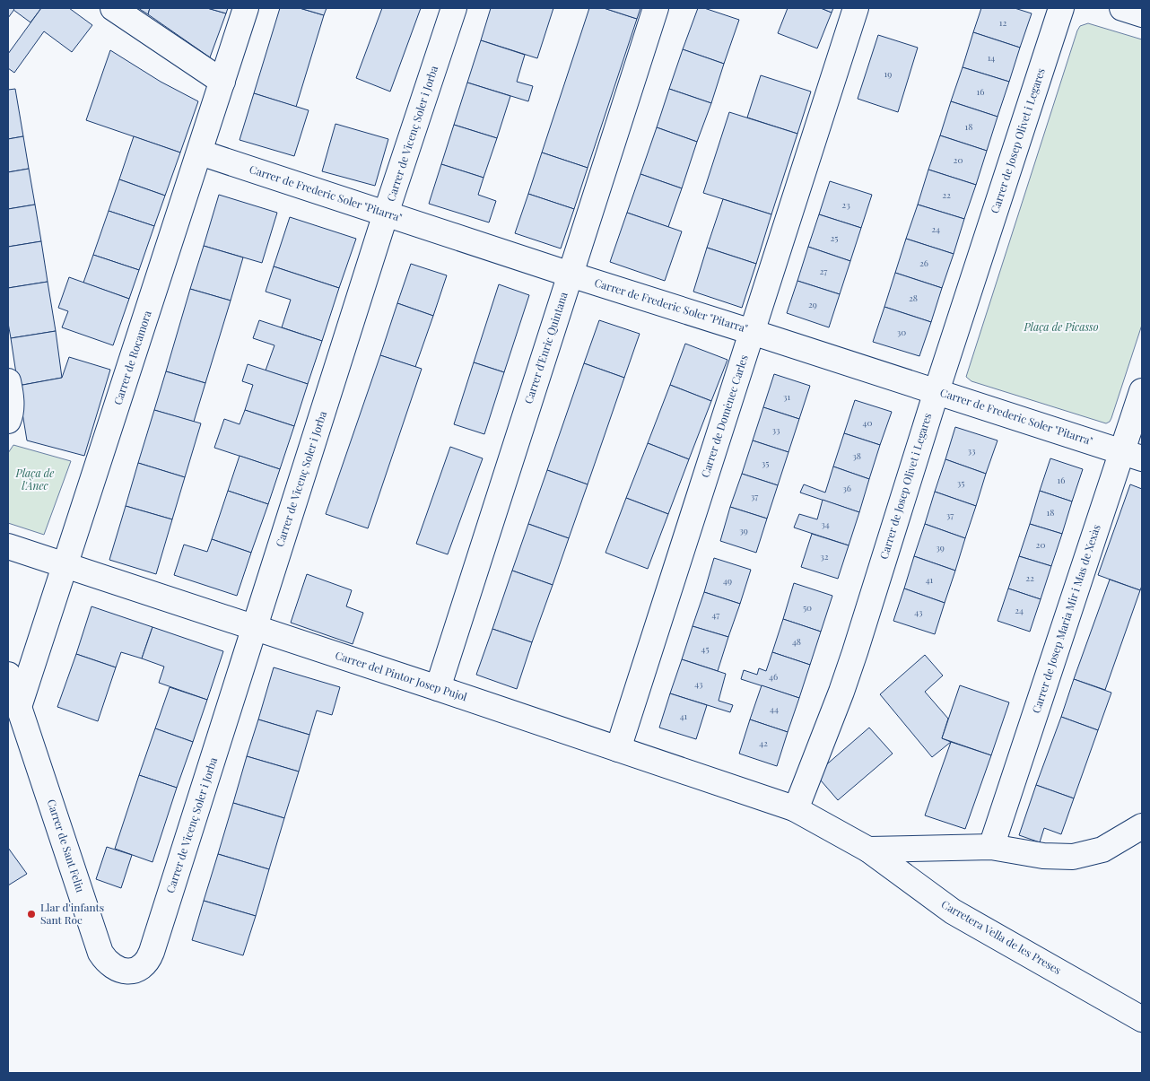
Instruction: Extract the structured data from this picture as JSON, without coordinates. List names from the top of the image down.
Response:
{
  "streets": {
    "street": [
      "Carrer de Vicenç Soler i Jorba",
      "Carrer de Josep Olivet i Legares",
      "Carrer de Frederic Soler \"Pitarra\"",
      "Carrer d'Enric Quintana",
      "Carrer de Rocamora",
      "Carrer de Domènec Carles",
      "Carrer de Josep Maria Mir i Mas de Xexàs",
      "Carrer del Pintor Josep Pujol",
      "Carrer de Sant Feliu",
      "Carretera Vella de les Preses"
    ]
  },
  "crossings": [
    ["Carrer de Vicenç Soler i Jorba", "Carrer de Frederic Soler \"Pitarra\""],
    ["Carrer de Vicenç Soler i Jorba", "Carrer del Pintor Josep Pujol"],
    ["Carrer de Vicenç Soler i Jorba", "Carrer de Sant Feliu"],
    ["Carrer de Josep Olivet i Legares", "Carrer de Frederic Soler \"Pitarra\""],
    ["Carrer de Josep Olivet i Legares", "Carrer del Pintor Josep Pujol"],
    ["Carrer de Josep Olivet i Legares", "Carretera Vella de les Preses"],
    ["Carrer de Frederic Soler \"Pitarra\"", "Carrer d'Enric Quintana"],
    ["Carrer de Frederic Soler \"Pitarra\"", "Carrer de Rocamora"],
    ["Carrer de Frederic Soler \"Pitarra\"", "Carrer de Domènec Carles"],
    ["Carrer de Frederic Soler \"Pitarra\"", "Carrer de Josep Maria Mir i Mas de Xexàs"],
    ["Carrer d'Enric Quintana", "Carrer del Pintor Josep Pujol"],
    ["Carrer de Rocamora", "Carrer del Pintor Josep Pujol"],
    ["Carrer de Rocamora", "Carrer de Sant Feliu"],
    ["Carrer de Domènec Carles", "Carrer del Pintor Josep Pujol"],
    ["Carrer del Pintor Josep Pujol", "Carretera Vella de les Preses"]
  ],
  "parks": ["Plaça de Picasso", "Plaça de l'Ànec"],
  "places": ["Llar d'infants Sant Roc"],
  "house_numbers": [
    "12",
    "14",
    "19",
    "16",
    "18",
    "20",
    "22",
    "23",
    "24",
    "25",
    "26",
    "27",
    "28",
    "29",
    "30",
    "31",
    "40",
    "33",
    "33",
    "38",
    "35",
    "16",
    "35",
    "36",
    "37",
    "18",
    "37",
    "34",
    "39",
    "20",
    "39",
    "32",
    "22",
    "41",
    "49",
    "50",
    "24",
    "43",
    "47",
    "48",
    "45",
    "46",
    "43",
    "44",
    "41",
    "42"
  ]
}
